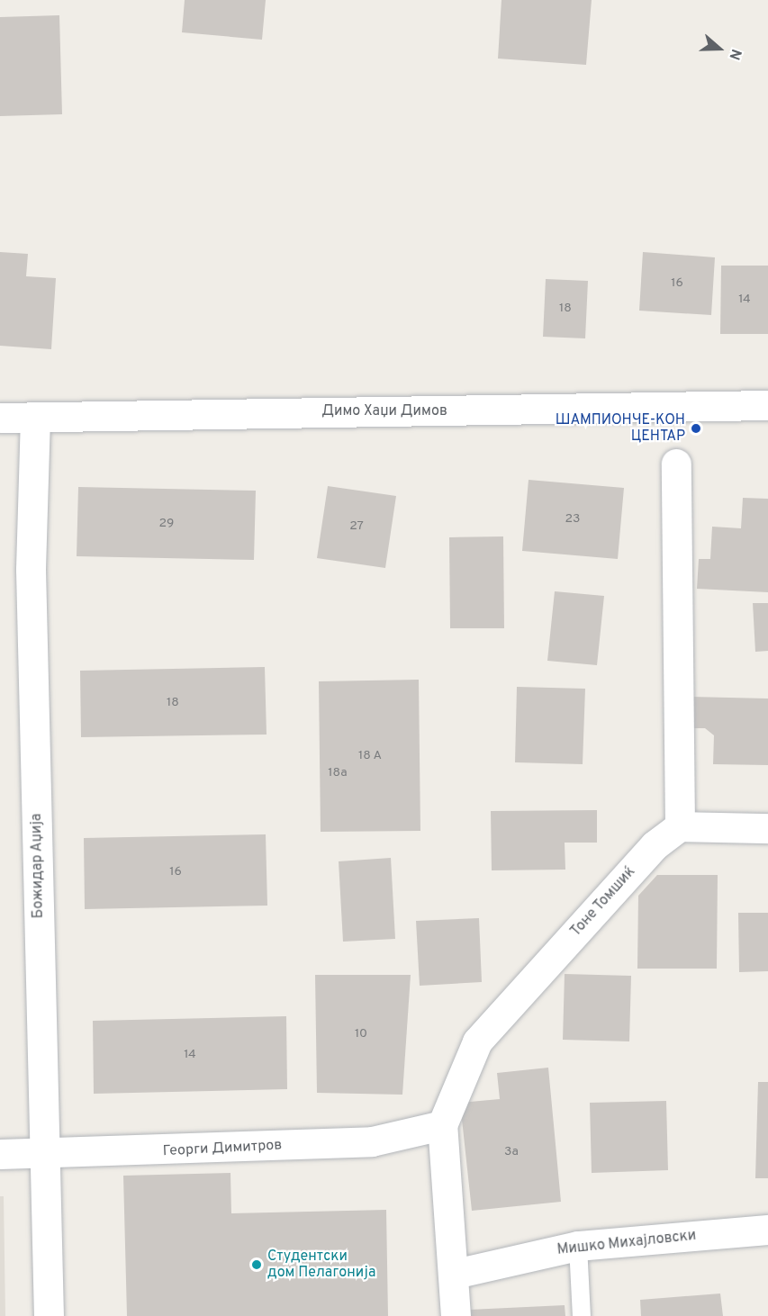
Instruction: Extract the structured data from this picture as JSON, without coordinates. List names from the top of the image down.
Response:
{
  "streets": {
    "street": [
      "Димо Хаџи Димов",
      "Божидар Аџија",
      "Тоне Томшиќ",
      "Георги Димитров",
      "Мишко Михајловски"
    ]
  },
  "crossings": [
    ["Димо Хаџи Димов", "Божидар Аџија"],
    ["Божидар Аџија", "Георги Димитров"],
    ["Тоне Томшиќ", "Георги Димитров"],
    ["Тоне Томшиќ", "Мишко Михајловски"]
  ],
  "places": ["ШАМПИОНЧЕ-КОН ЦЕНТАР", "Студентски дом Пелагонија"],
  "house_numbers": [
    "16",
    "14",
    "18",
    "23",
    "29",
    "27",
    "18",
    "18 А",
    "18a",
    "16",
    "10",
    "14",
    "3a"
  ],
  "north": "right"
}
